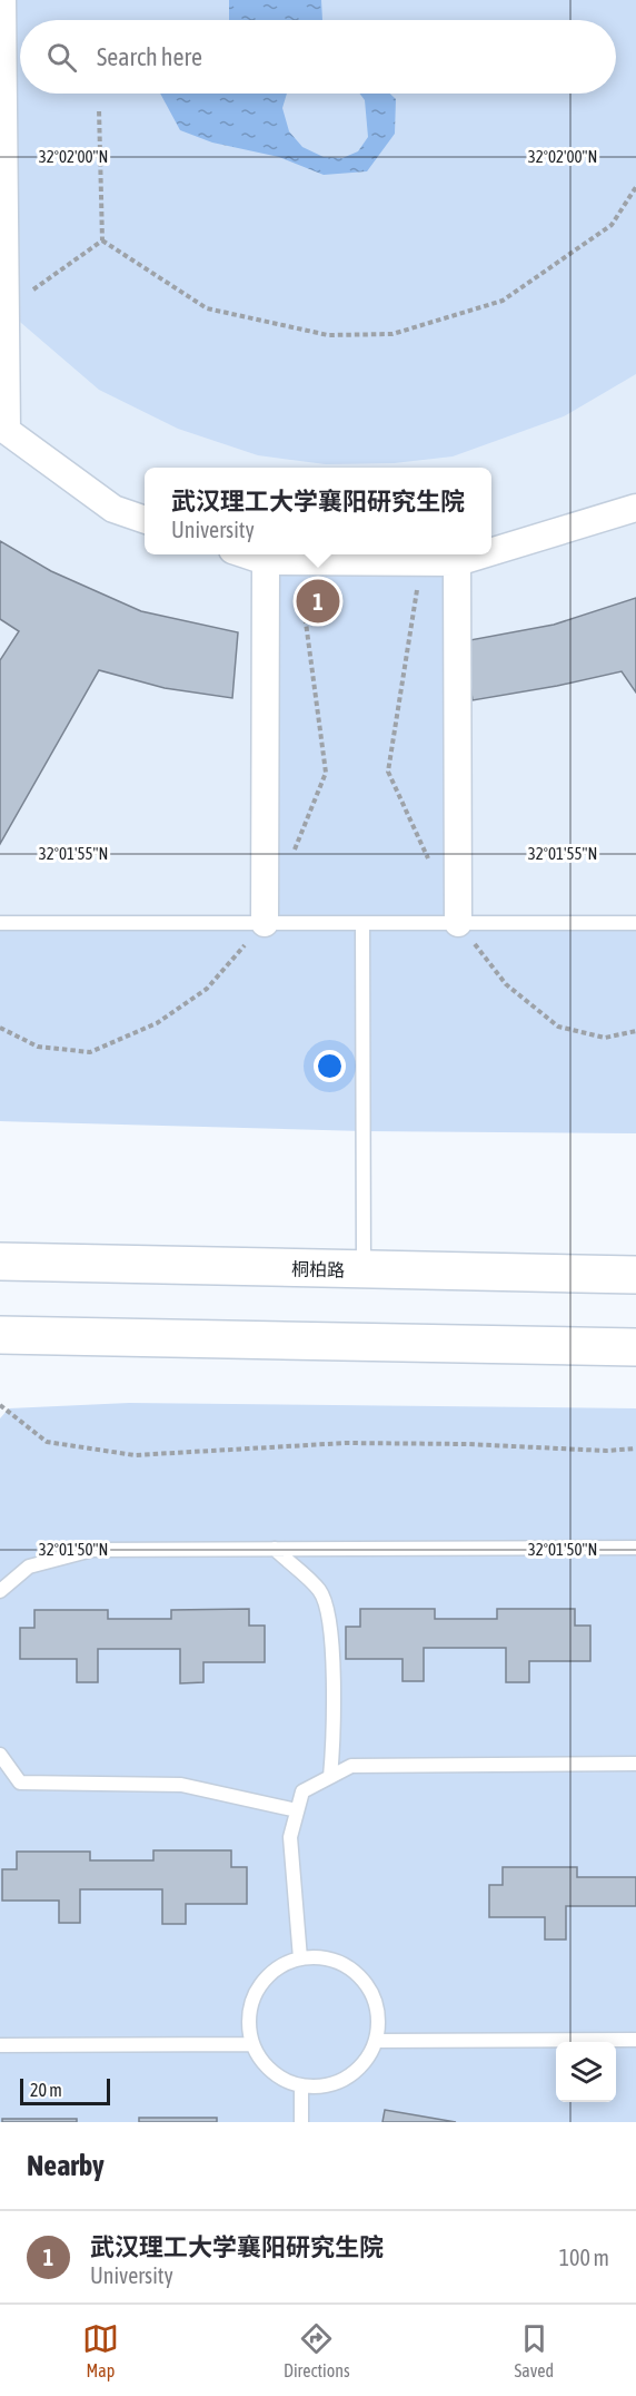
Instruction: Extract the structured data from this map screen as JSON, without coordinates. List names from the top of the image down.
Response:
{
  "streets": {
    "main road": ["桐柏路"]
  },
  "scale_bar": "20 m",
  "page": {
    "search": "Search here",
    "popup": ["武汉理工大学襄阳研究生院", "University"],
    "pins": "1",
    "scale": "20 m",
    "heading": "Nearby",
    "list": [
      {
        "mark": "1",
        "name": "武汉理工大学襄阳研究生院",
        "note": "University",
        "value": "100 m"
      }
    ],
    "nav": ["Map", "Directions", "Saved"]
  },
  "coordinates": ["32°02'00\"N", "32°01'55\"N", "32°01'50\"N"]
}
